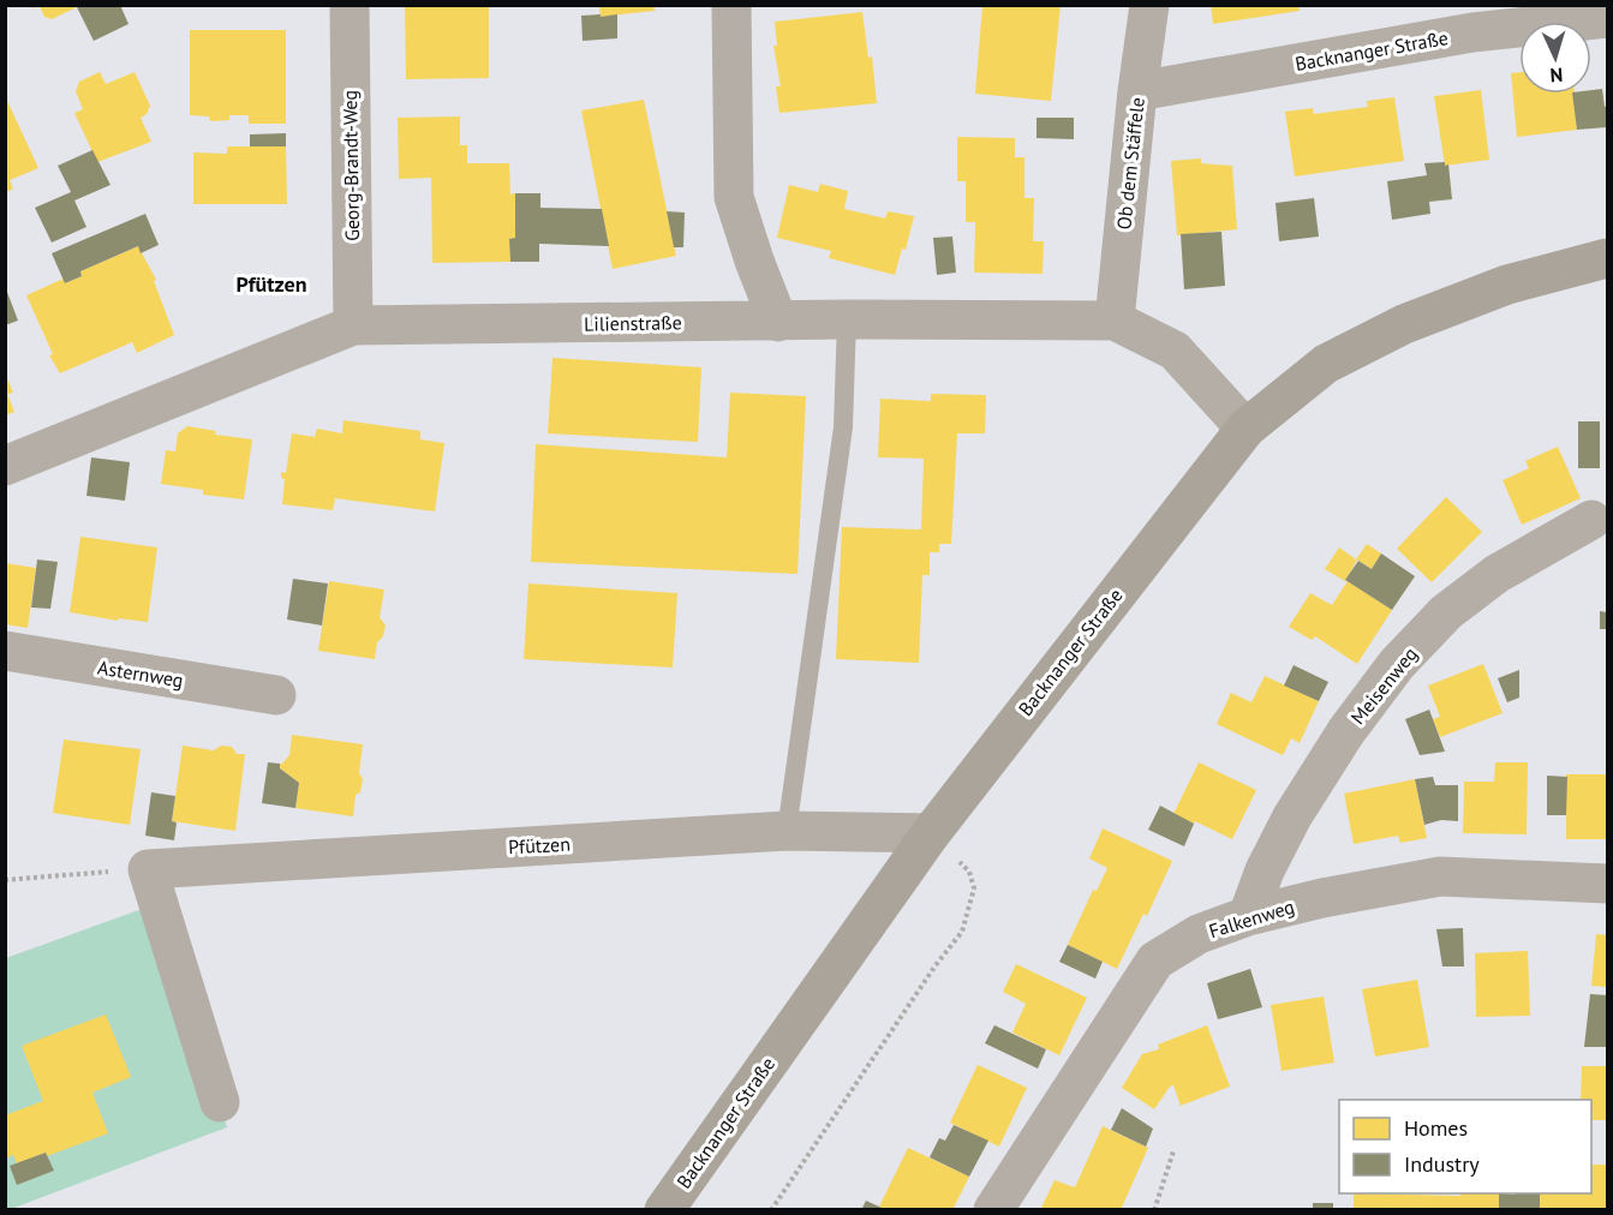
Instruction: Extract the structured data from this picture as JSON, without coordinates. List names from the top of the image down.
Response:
{
  "streets": {
    "street": [
      "Backnanger Straße",
      "Ob dem Stäffele",
      "Georg-Brandt-Weg",
      "Lilienstraße",
      "Asternweg",
      "Meisenweg",
      "Pfützen",
      "Falkenweg"
    ]
  },
  "crossings": [
    ["Backnanger Straße", "Ob dem Stäffele"],
    ["Backnanger Straße", "Lilienstraße"],
    ["Backnanger Straße", "Pfützen"],
    ["Ob dem Stäffele", "Lilienstraße"],
    ["Georg-Brandt-Weg", "Lilienstraße"],
    ["Meisenweg", "Falkenweg"]
  ],
  "districts": ["Pfützen"],
  "legend": ["Homes", "Industry"],
  "north": "bottom"
}
